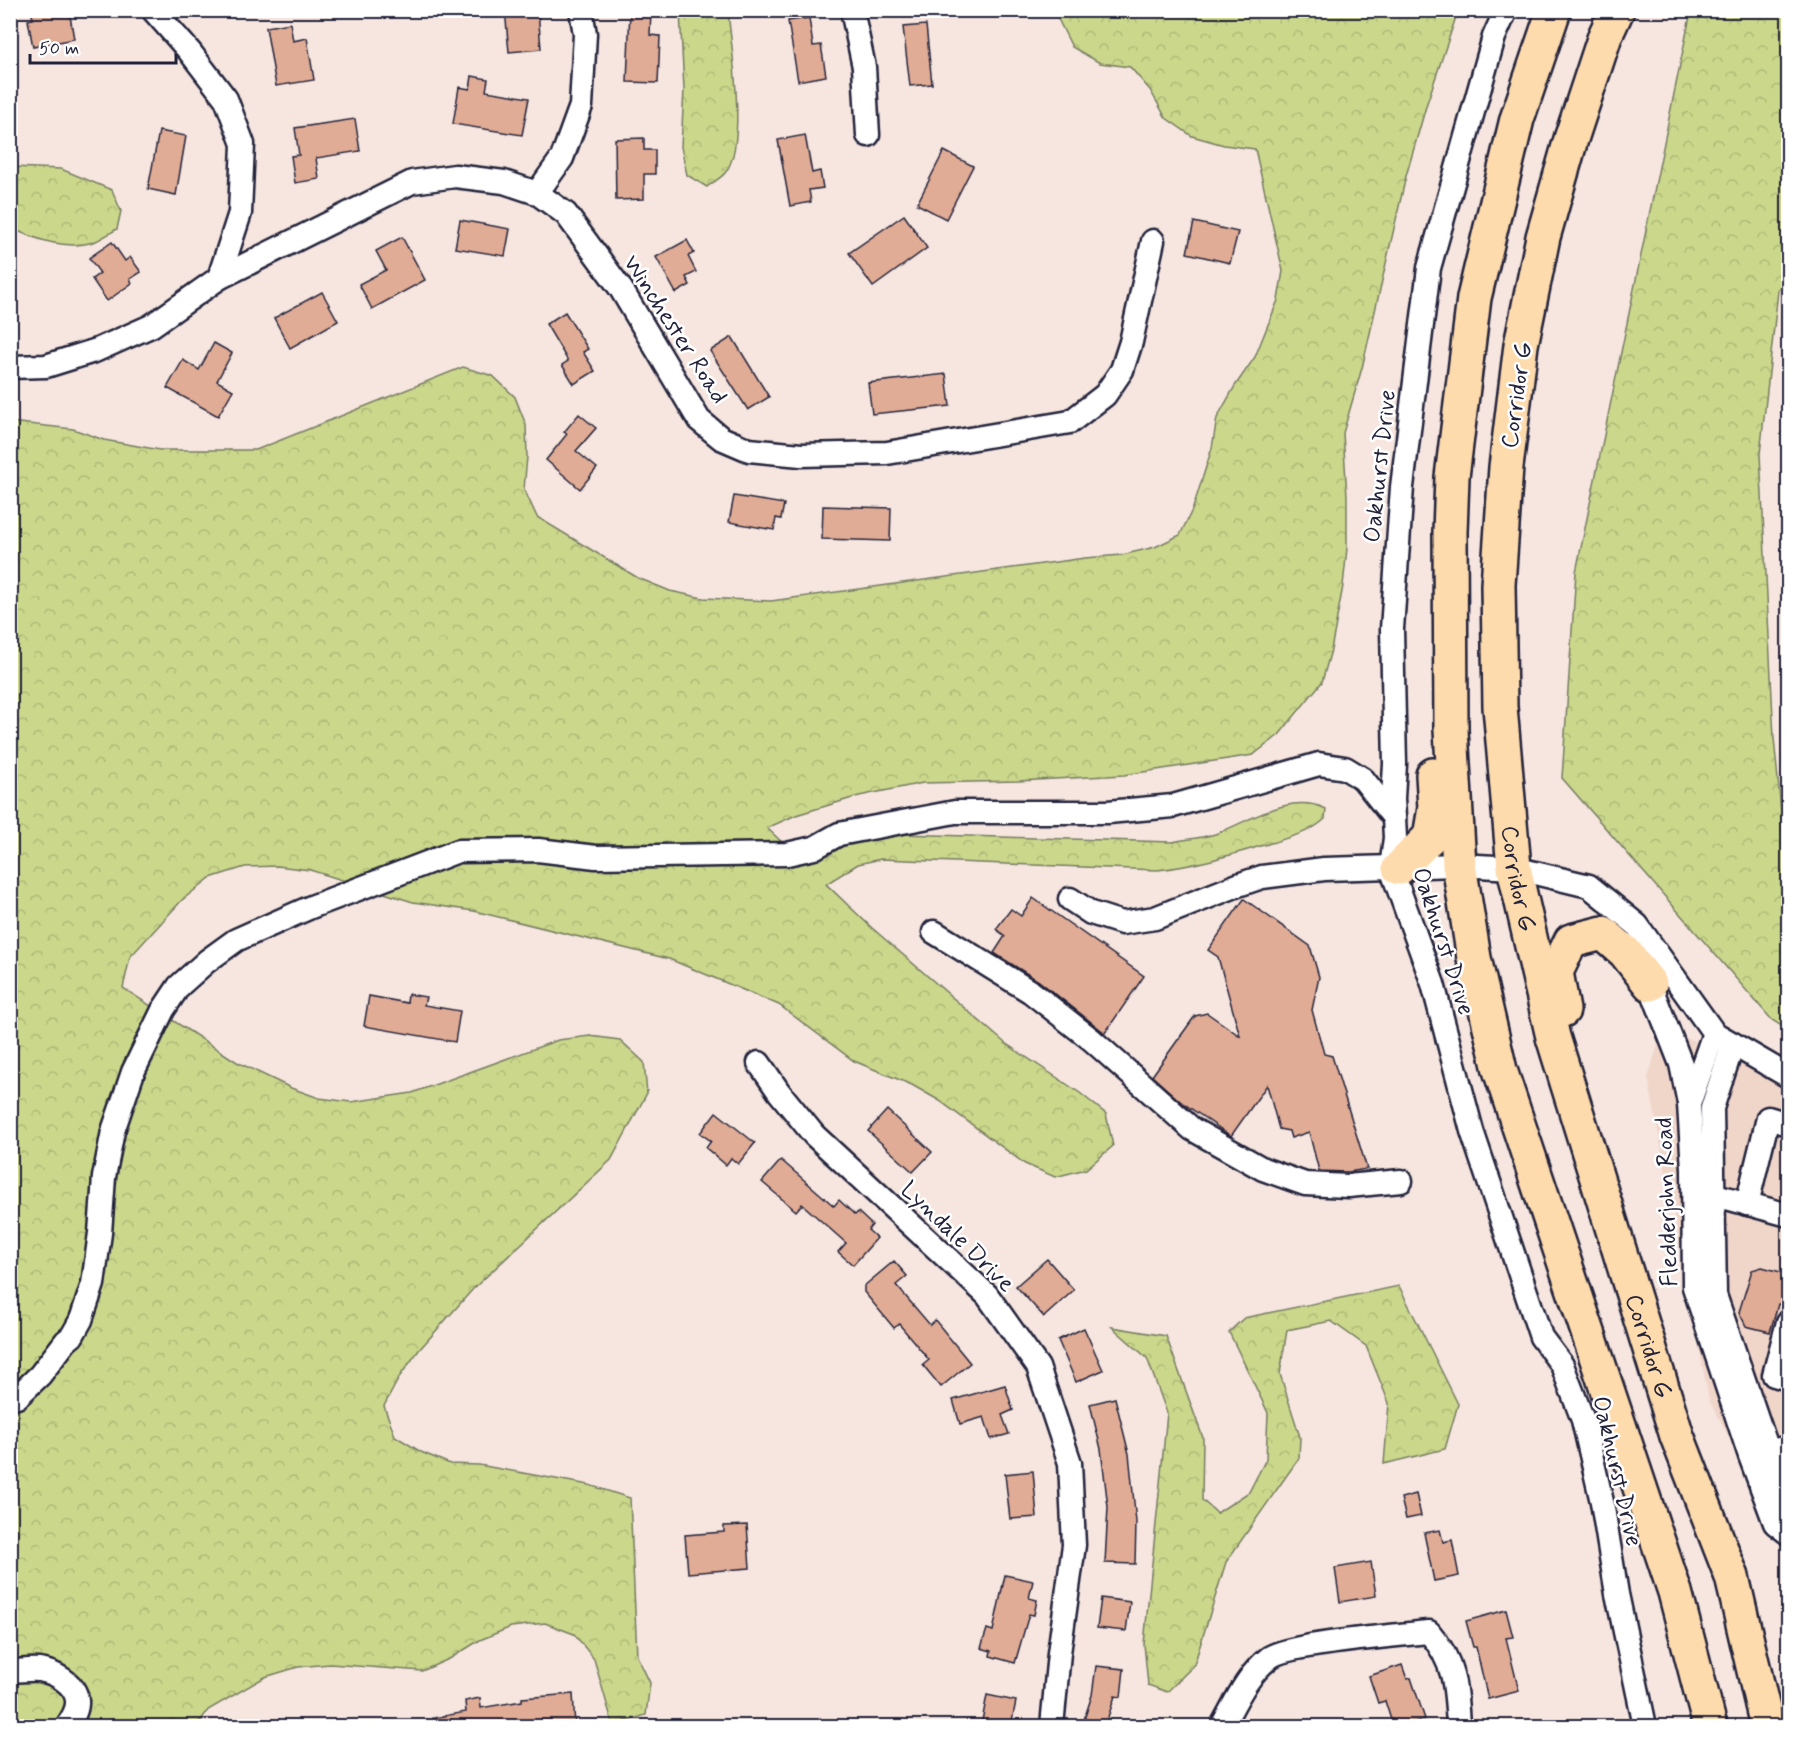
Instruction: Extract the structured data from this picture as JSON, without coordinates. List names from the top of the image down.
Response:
{
  "streets": {
    "highway": ["Corridor G"],
    "street": [
      "Winchester Road",
      "Oakhurst Drive",
      "Fledderjohn Road",
      "Lyndale Drive"
    ]
  },
  "scale_bar": "50 m"
}
